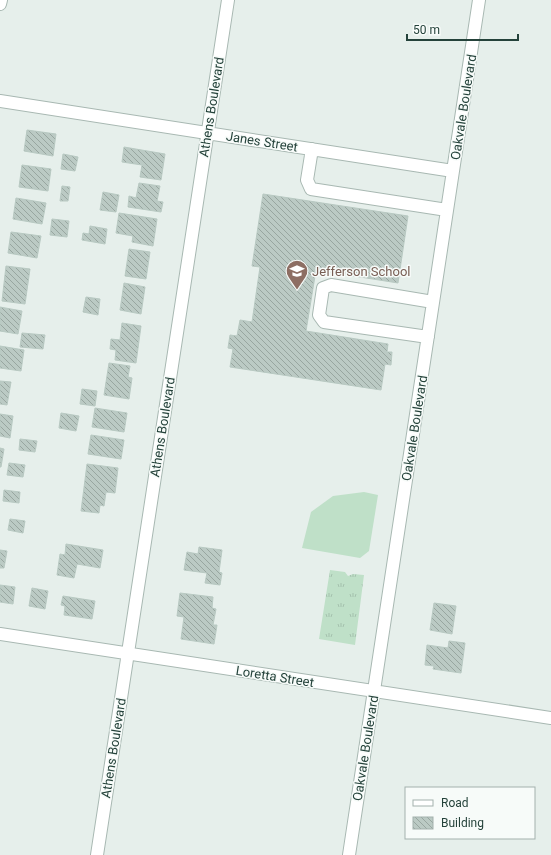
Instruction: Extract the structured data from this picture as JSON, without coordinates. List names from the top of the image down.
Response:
{
  "streets": {
    "street": [
      "Athens Boulevard",
      "Oakvale Boulevard",
      "Janes Street",
      "Loretta Street"
    ]
  },
  "crossings": [
    ["Athens Boulevard", "Janes Street"],
    ["Athens Boulevard", "Loretta Street"],
    ["Oakvale Boulevard", "Janes Street"],
    ["Oakvale Boulevard", "Loretta Street"]
  ],
  "places": {
    "school or university": ["Jefferson School"]
  },
  "legend": ["Road", "Building"],
  "scale_bar": "50 m"
}
